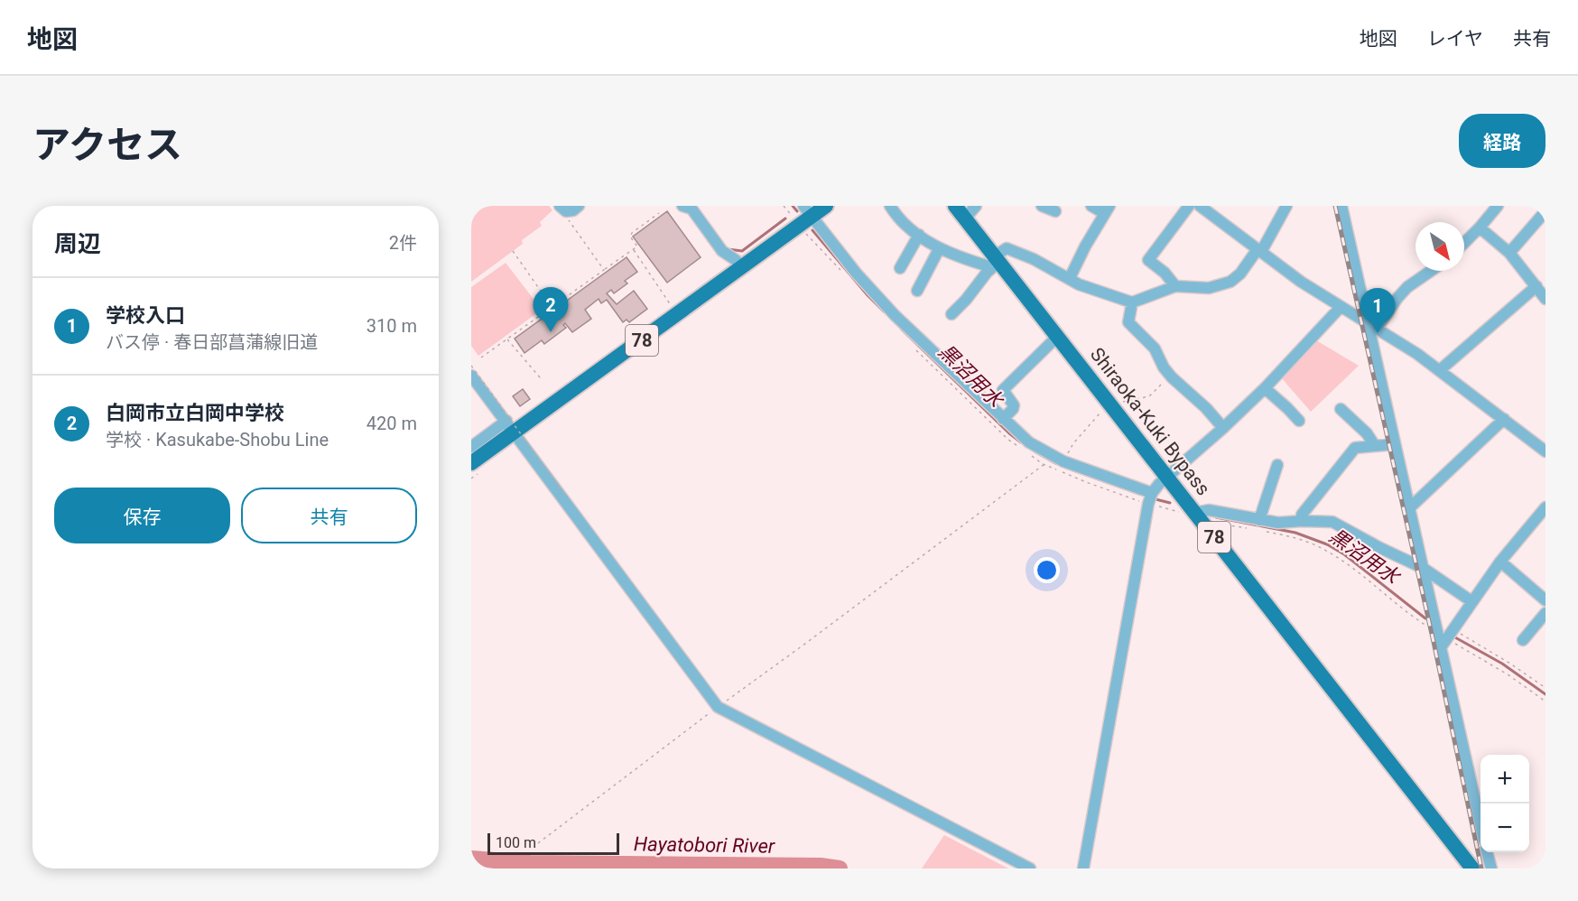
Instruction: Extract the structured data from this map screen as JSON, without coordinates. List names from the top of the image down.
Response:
{
  "streets": {
    "main road": ["78", "Shiraoka-Kuki Bypass"]
  },
  "water": ["黒沼用水", "Hayatobori River"],
  "scale_bar": "100 m",
  "north": "bottom right",
  "page": {
    "header": "地図",
    "nav": ["地図", "レイヤ", "共有"],
    "title": "アクセス",
    "buttons": [
      "経路",
      ["保存", "共有"]
    ],
    "heading": ["周辺", "2件"],
    "list": [
      {
        "mark": "1",
        "name": "学校入口",
        "note": "バス停 · 春日部菖蒲線旧道",
        "value": "310 m"
      },
      {
        "mark": "2",
        "name": "白岡市立白岡中学校",
        "note": "学校 · Kasukabe-Shobu Line",
        "value": "420 m"
      }
    ],
    "pins": ["2", "1"],
    "map_buttons": ["+", "−"],
    "scale": "100 m"
  }
}
